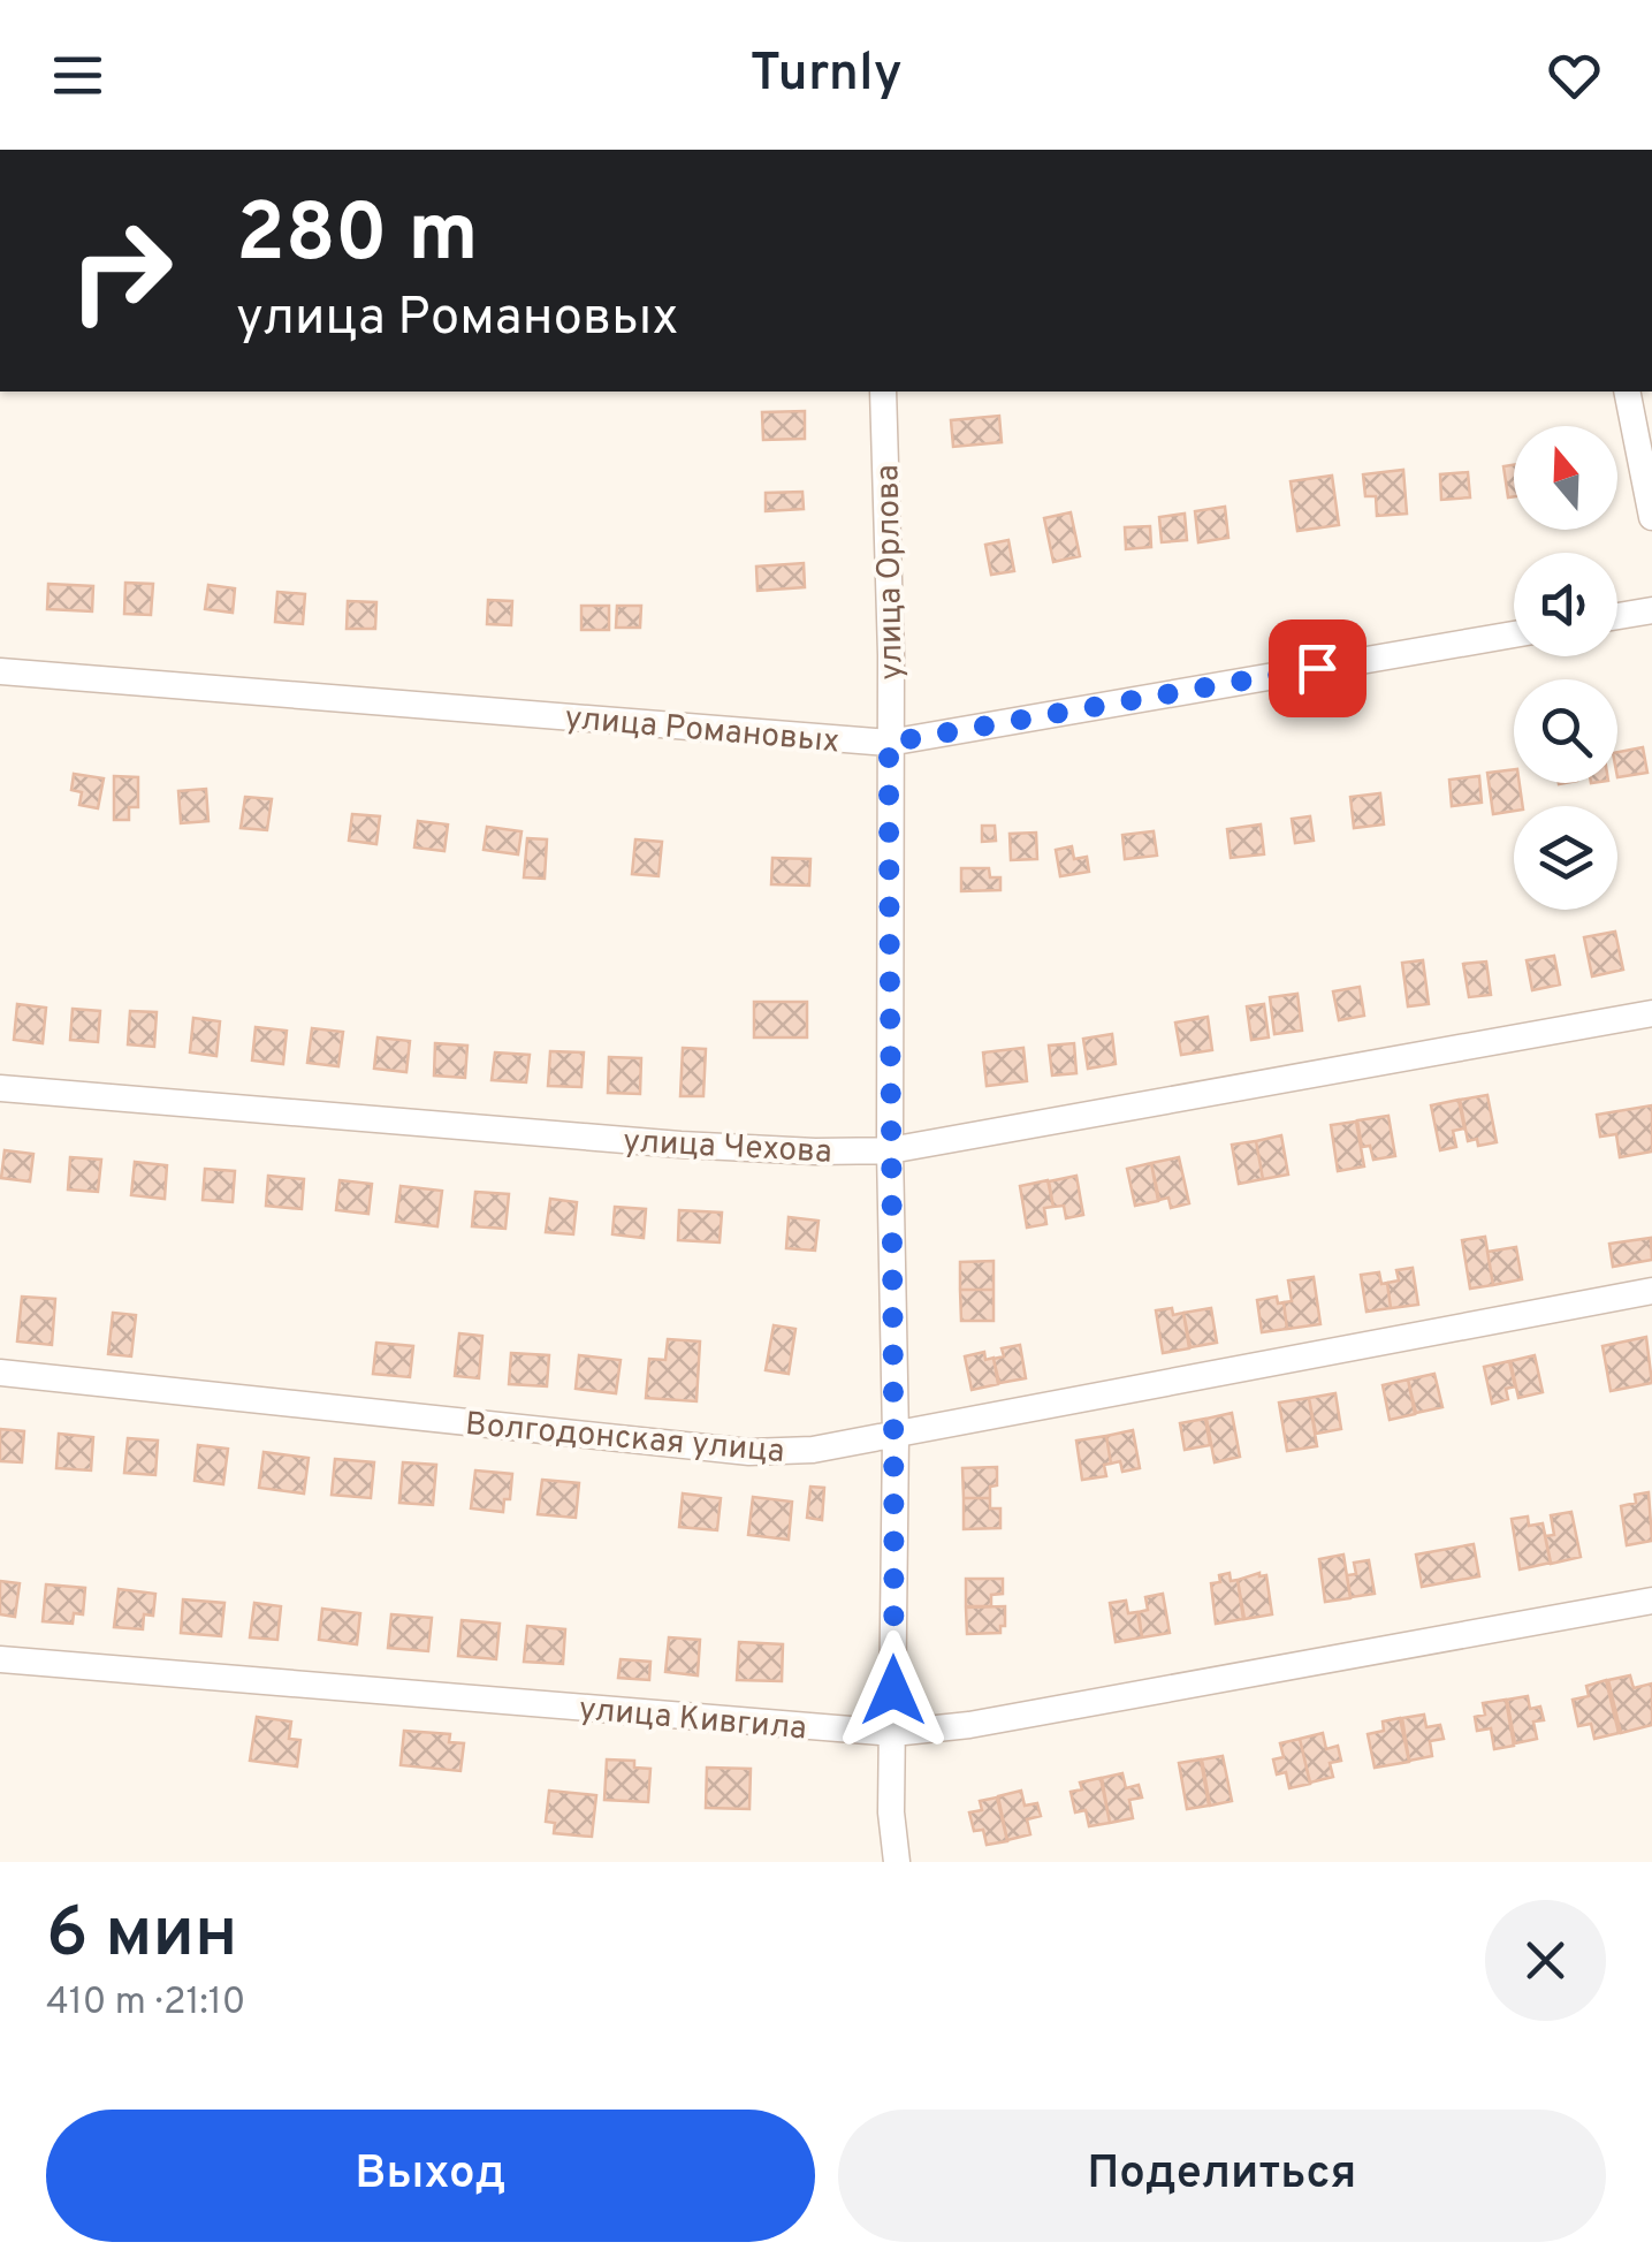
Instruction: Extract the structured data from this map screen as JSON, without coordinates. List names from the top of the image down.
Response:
{
  "streets": {
    "street": [
      "улица Орлова",
      "улица Романовых",
      "улица Чехова",
      "Волгодонская улица",
      "улица Кивгила"
    ]
  },
  "crossings": [
    ["улица Орлова", "улица Романовых"],
    ["улица Орлова", "улица Чехова"],
    ["улица Орлова", "Волгодонская улица"],
    ["улица Орлова", "улица Кивгила"]
  ],
  "north": "top",
  "page": {
    "header": "Turnly",
    "turn": ["280 m", "улица Романовых"],
    "heading": ["6 мин", "410 m · 21:10"],
    "buttons": ["Выход", "Поделиться"]
  }
}
